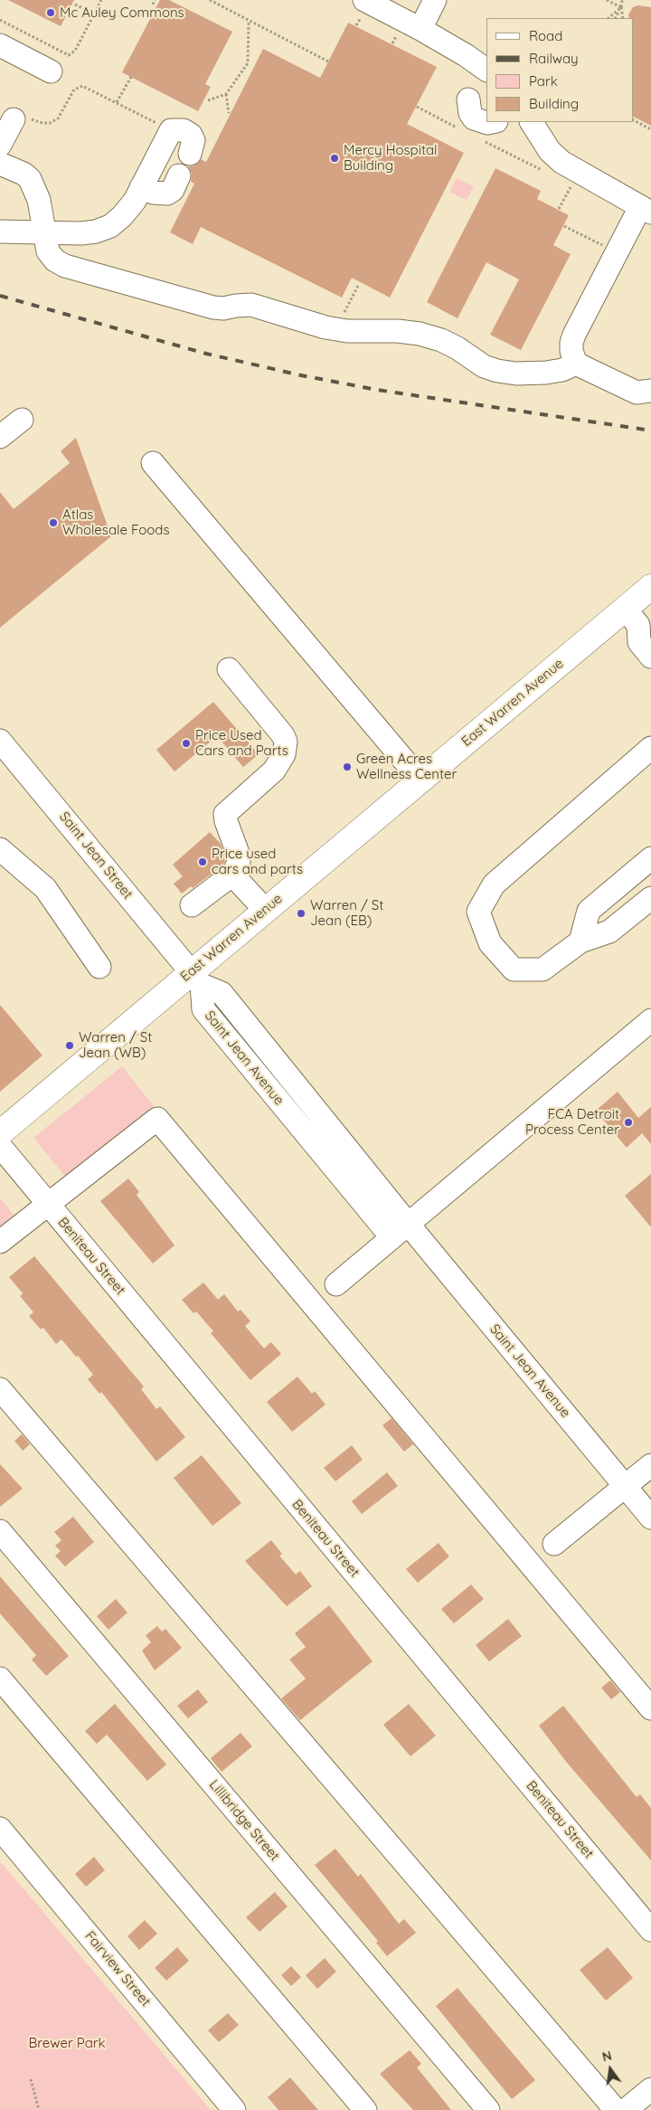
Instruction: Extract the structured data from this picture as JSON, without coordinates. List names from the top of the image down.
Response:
{
  "streets": {
    "main road": ["East Warren Avenue"],
    "street": [
      "Saint Jean Street",
      "Saint Jean Avenue",
      "Beniteau Street",
      "Lillibridge Street",
      "Fairview Street"
    ]
  },
  "crossings": [
    ["East Warren Avenue", "Saint Jean Street"],
    ["East Warren Avenue", "Saint Jean Avenue"],
    ["Saint Jean Street", "Saint Jean Avenue"]
  ],
  "parks": ["Brewer Park"],
  "places": [
    "Mc Auley Commons",
    "Mercy Hospital Building",
    "Atlas Wholesale Foods",
    "Price Used Cars and Parts",
    "Green Acres Wellness Center",
    "Price used cars and parts",
    "Warren / St Jean (EB)",
    "Warren / St Jean (WB)",
    "FCA Detroit Process Center"
  ],
  "legend": [
    "Road",
    "Railway",
    "Park",
    "Building"
  ],
  "north": "top"
}
